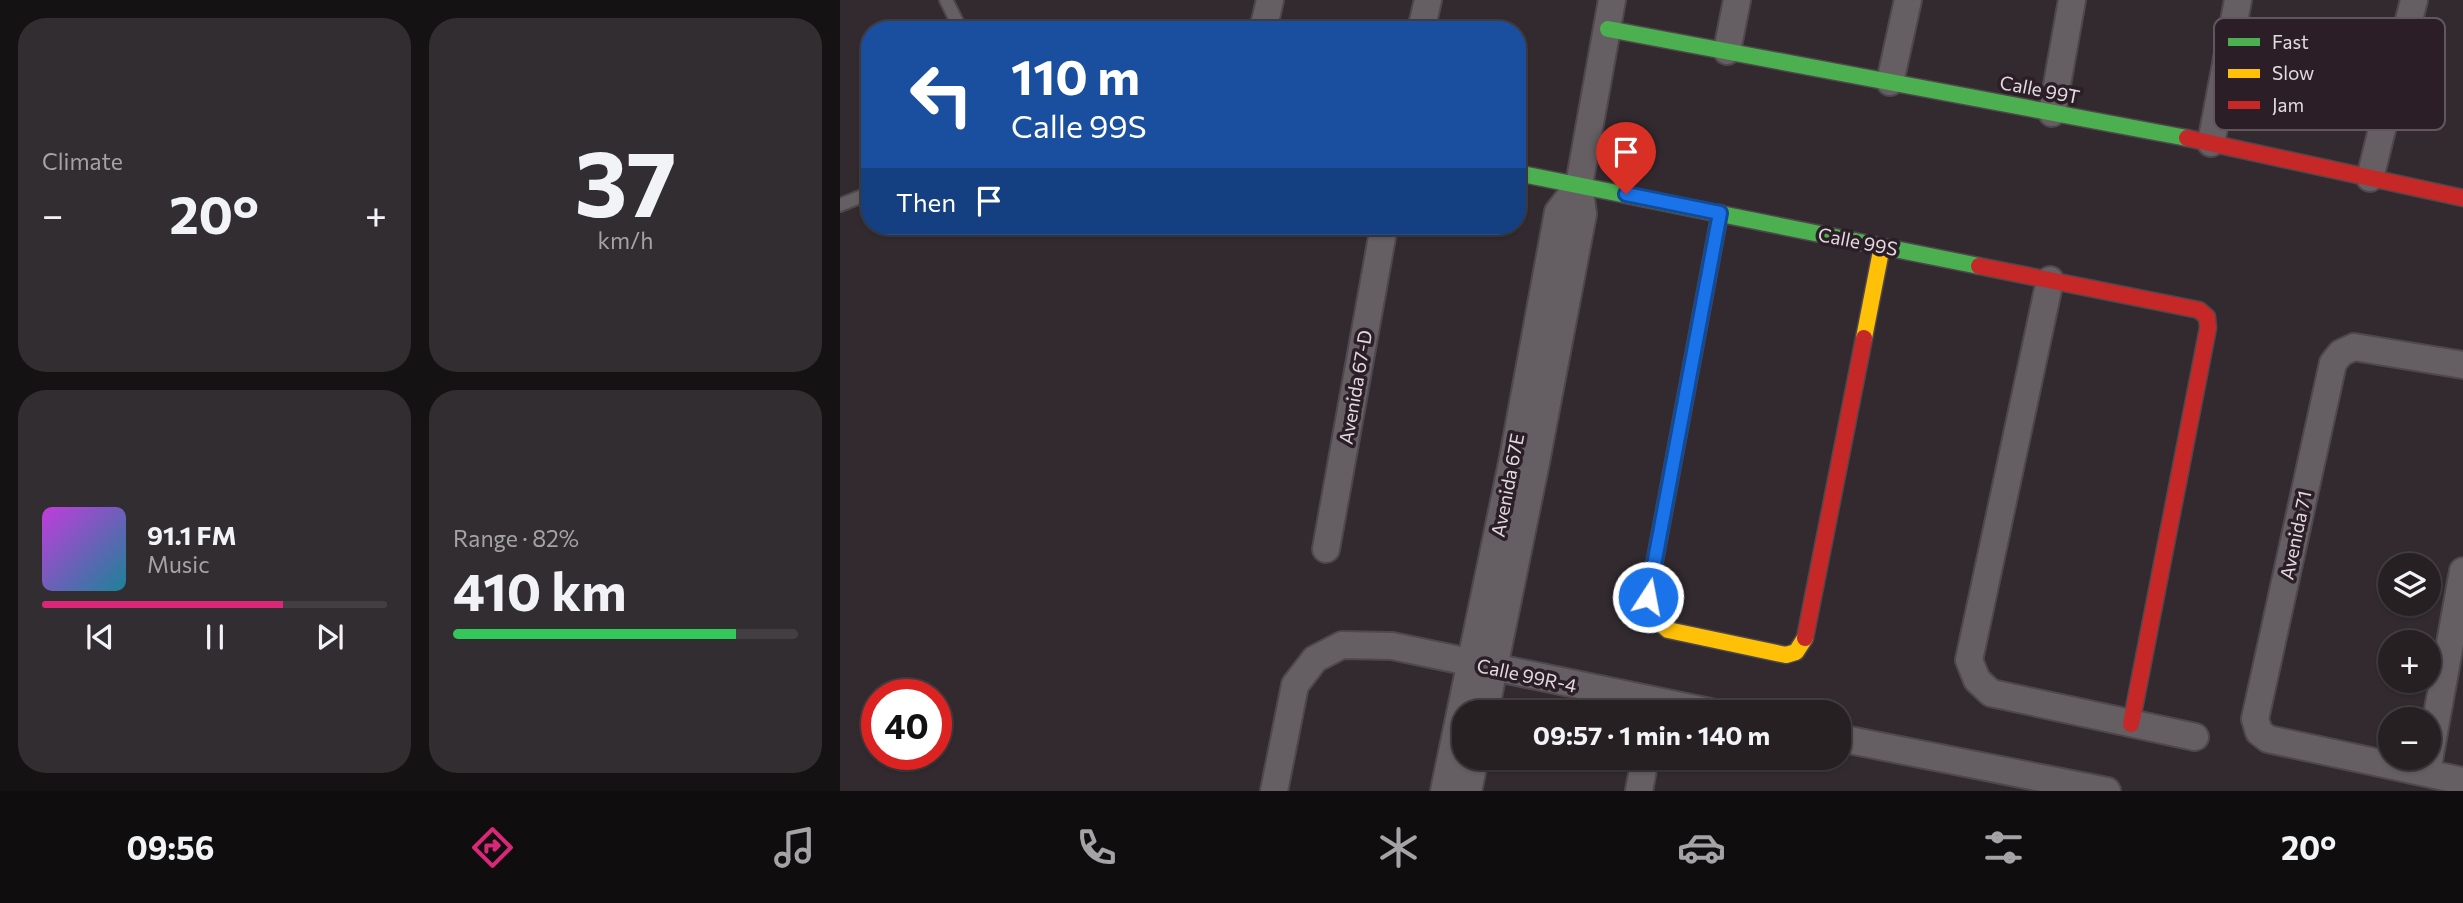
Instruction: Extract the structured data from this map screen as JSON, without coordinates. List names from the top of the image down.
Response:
{
  "streets": {
    "street": [
      "Calle 99T",
      "Calle 99S",
      "Avenida 67-D",
      "Avenida 67E",
      "Avenida 71",
      "Calle 99R-4"
    ]
  },
  "crossings": [
    ["Calle 99T", "Avenida 67E"],
    ["Calle 99S", "Avenida 67E"],
    ["Avenida 67E", "Calle 99R-4"]
  ],
  "legend": ["Fast", "Slow", "Jam"],
  "page": {
    "tile": [
      "Climate",
      ["37", "km/h"],
      ["Range · 82%", "410 km"]
    ],
    "turn": ["110 m", "Calle 99S"],
    "then": "Then",
    "heat": ["−", "20°", "+"],
    "song": ["91.1 FM", "Music"],
    "map_buttons": ["+", "−"],
    "limit": "40",
    "trip": "09:57 · 1 min · 140 m",
    "tabs": ["09:56", "20°"]
  }
}
